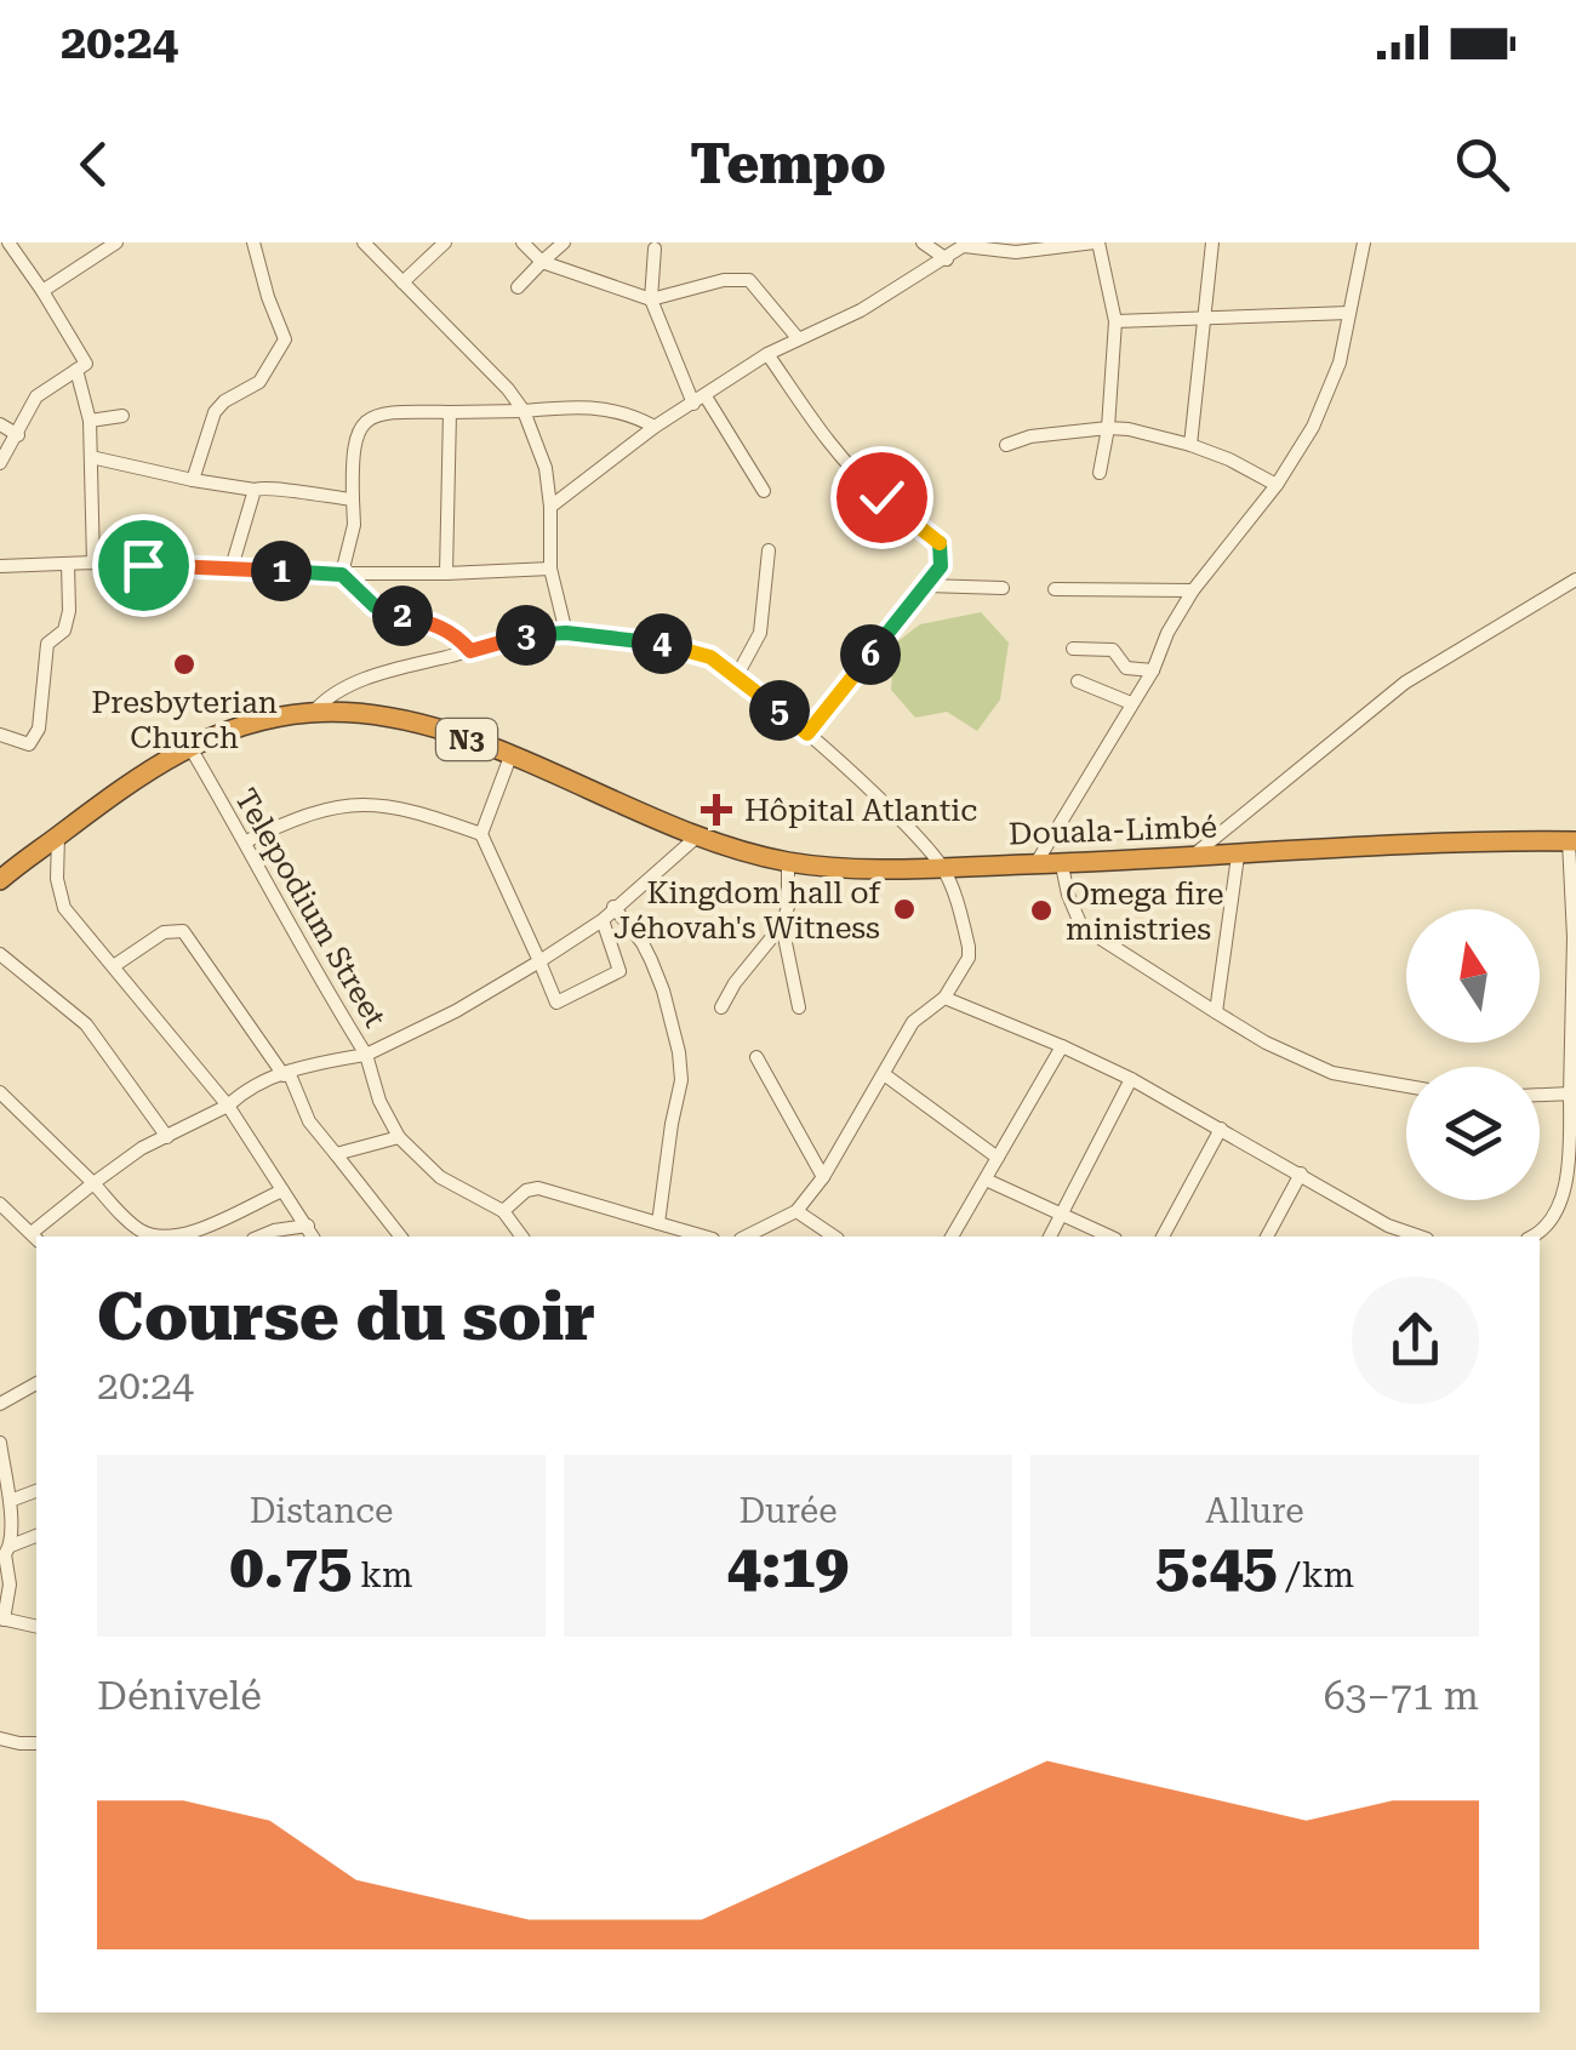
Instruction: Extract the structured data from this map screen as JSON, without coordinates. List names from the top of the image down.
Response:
{
  "streets": {
    "highway": ["N3", "Douala-Limbé"],
    "street": ["Telepodium Street"]
  },
  "crossings": [
    ["Douala-Limbé", "Telepodium Street"]
  ],
  "places": {
    "other": ["Presbyterian Church", "Kingdom hall of Jéhovah's Witness", "Omega fire ministries"],
    "health": ["Hôpital Atlantic"]
  },
  "north": "top",
  "page": {
    "status": "20:24",
    "header": "Tempo",
    "pins": [
      "1",
      "2",
      "3",
      "4",
      "6",
      "5"
    ],
    "heading": ["Course du soir", "20:24"],
    "stats": [
      ["Distance", "0.75 km"],
      ["Durée", "4:19"],
      ["Allure", "5:45 /km"]
    ],
    "chart": ["Dénivelé", "63–71 m"]
  }
}
